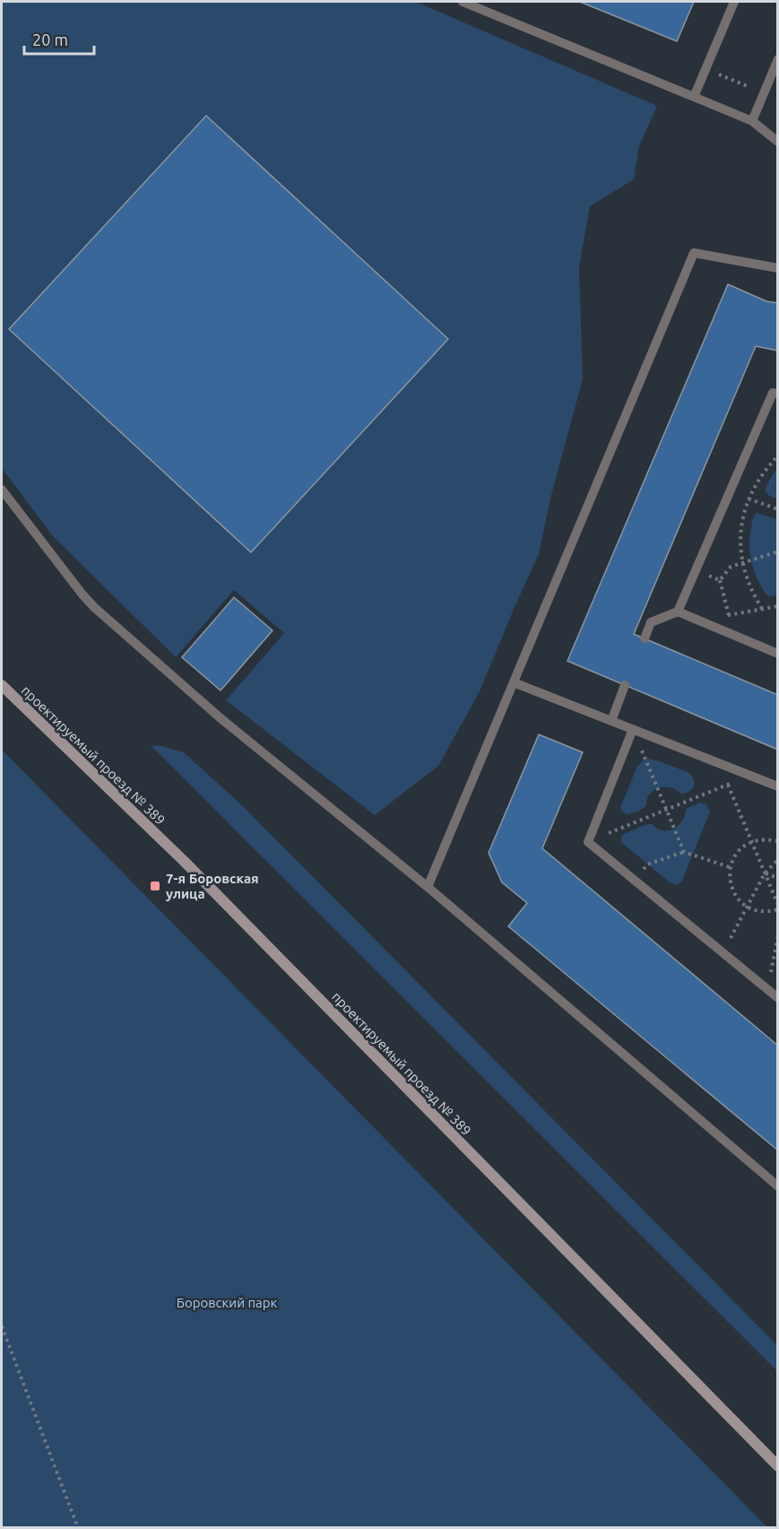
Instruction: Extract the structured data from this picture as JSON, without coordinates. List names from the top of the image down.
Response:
{
  "streets": {
    "main road": ["проектируемый проезд № 389"]
  },
  "parks": ["Боровский парк"],
  "places": {
    "transit": ["7-я Боровская улица"]
  },
  "scale_bar": "20 m"
}
